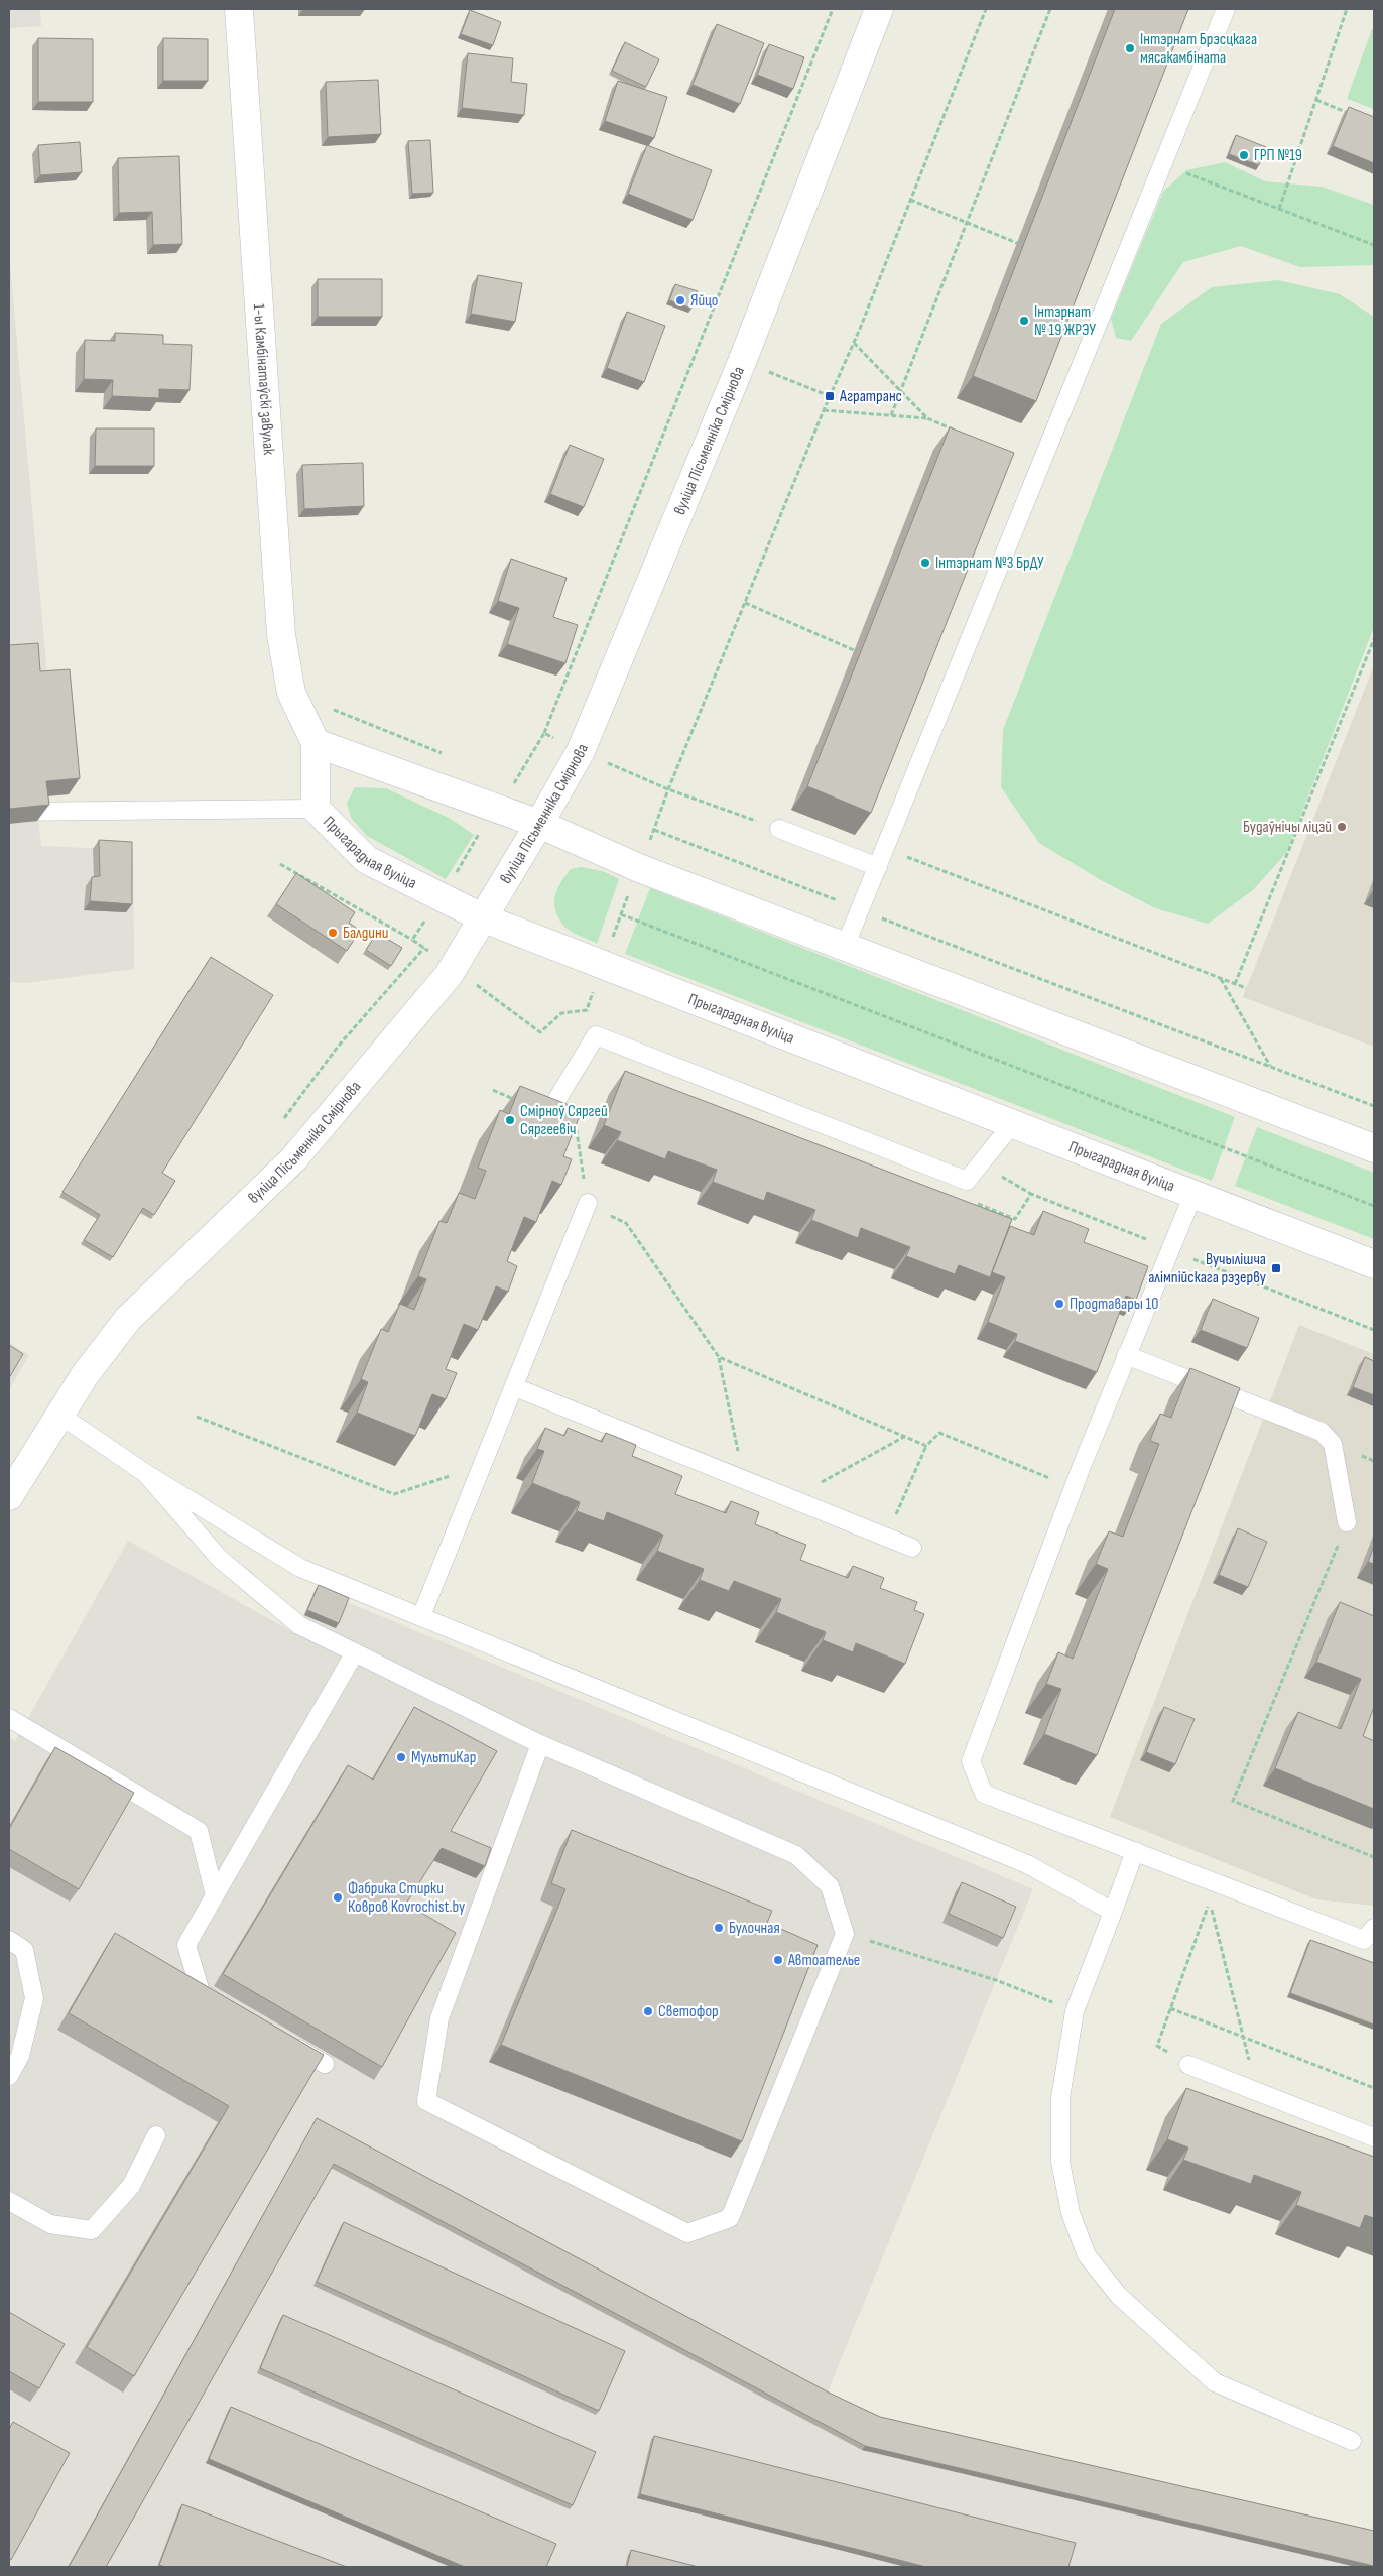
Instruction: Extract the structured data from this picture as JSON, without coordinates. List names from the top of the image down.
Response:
{
  "streets": {
    "street": ["1-ы Камбінатаўскі завулак", "вуліца Пісьменніка Смірнова", "Прыгарадная вуліца"]
  },
  "crossings": [
    ["1-ы Камбінатаўскі завулак", "Прыгарадная вуліца"],
    ["вуліца Пісьменніка Смірнова", "Прыгарадная вуліца"]
  ],
  "places": {
    "other": [
      "Інтэрнат Брэсцкага мясакамбіната",
      "ГРП №19",
      "Яйцо",
      "Інтэрнат № 19 ЖРЭУ",
      "Інтэрнат №3 БрДУ",
      "Будаўнічы ліцэй",
      "Балдини",
      "Смірноў Сяргей Сяргеевіч",
      "Продтавары 10",
      "МультиКар",
      "Фабрика Стирки Ковров Kovrochist.by",
      "Булочная",
      "Автоателье",
      "Светофор"
    ],
    "transit": ["Агратранс", "Вучылішча алімпійскага рэзерву"]
  }
}
